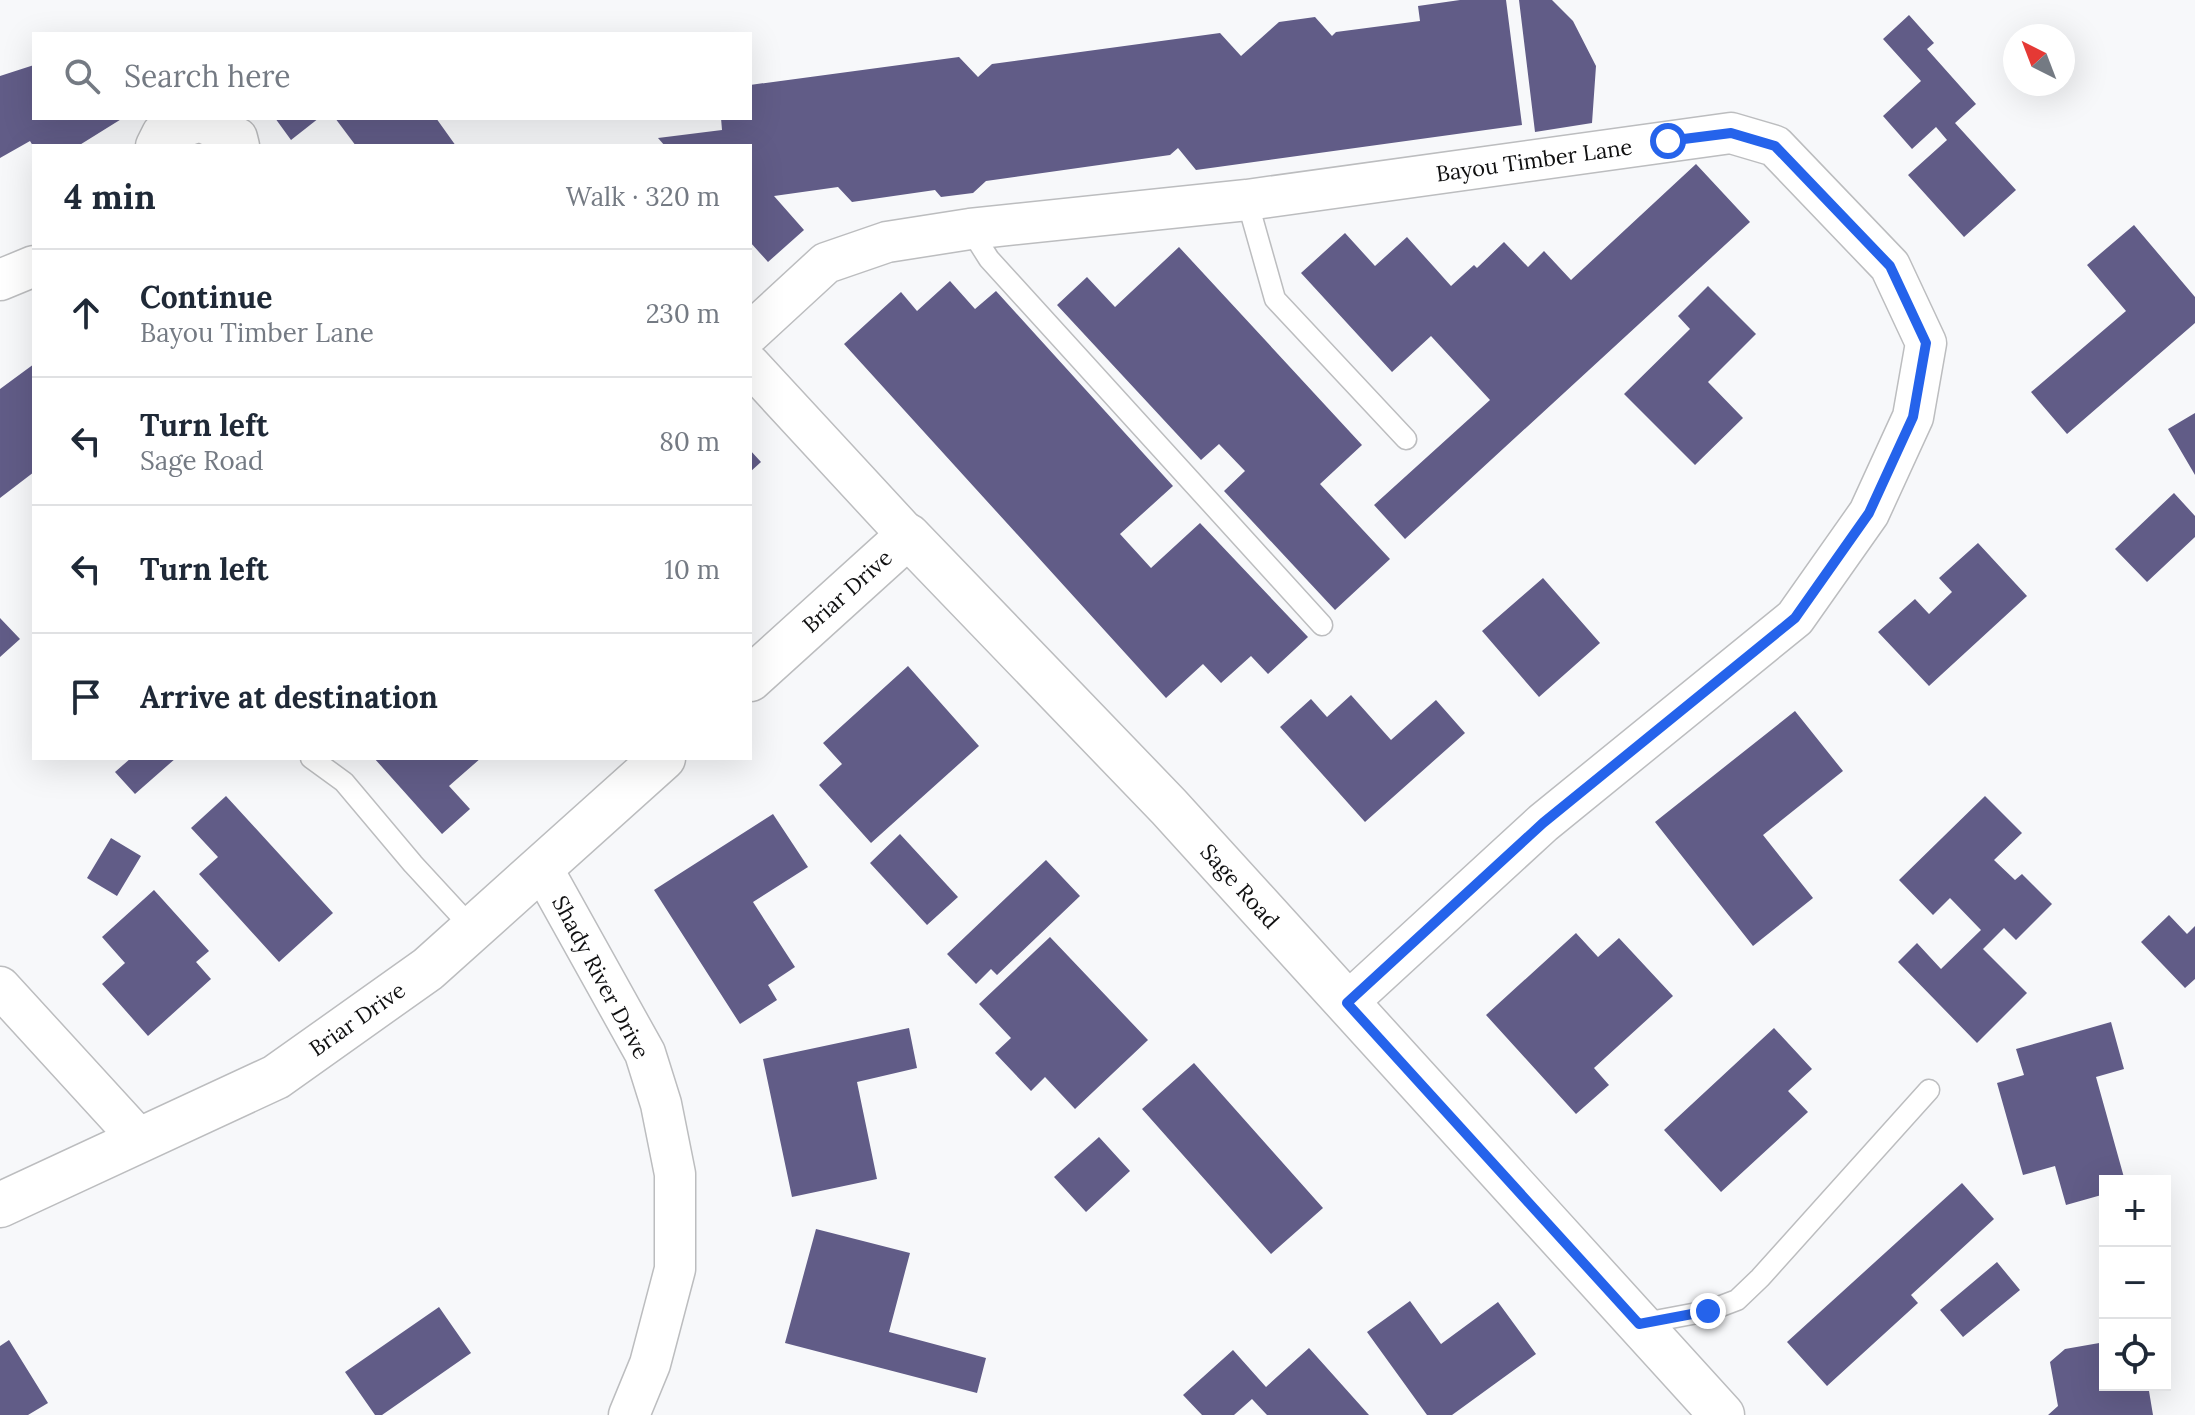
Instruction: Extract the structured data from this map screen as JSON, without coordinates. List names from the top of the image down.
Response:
{
  "streets": {
    "street": [
      "Bayou Timber Lane",
      "Briar Drive",
      "Sage Road",
      "Shady River Drive"
    ]
  },
  "crossings": [
    ["Bayou Timber Lane", "Sage Road"],
    ["Briar Drive", "Sage Road"],
    ["Briar Drive", "Shady River Drive"]
  ],
  "north": "top left",
  "page": {
    "search": "Search here",
    "heading": ["4 min", "Walk · 320 m"],
    "list": [
      ["Continue", "Bayou Timber Lane", "230 m"],
      ["Turn left", "Sage Road", "80 m"],
      ["Turn left", "10 m"],
      "Arrive at destination"
    ],
    "map_buttons": ["+", "−"]
  }
}
